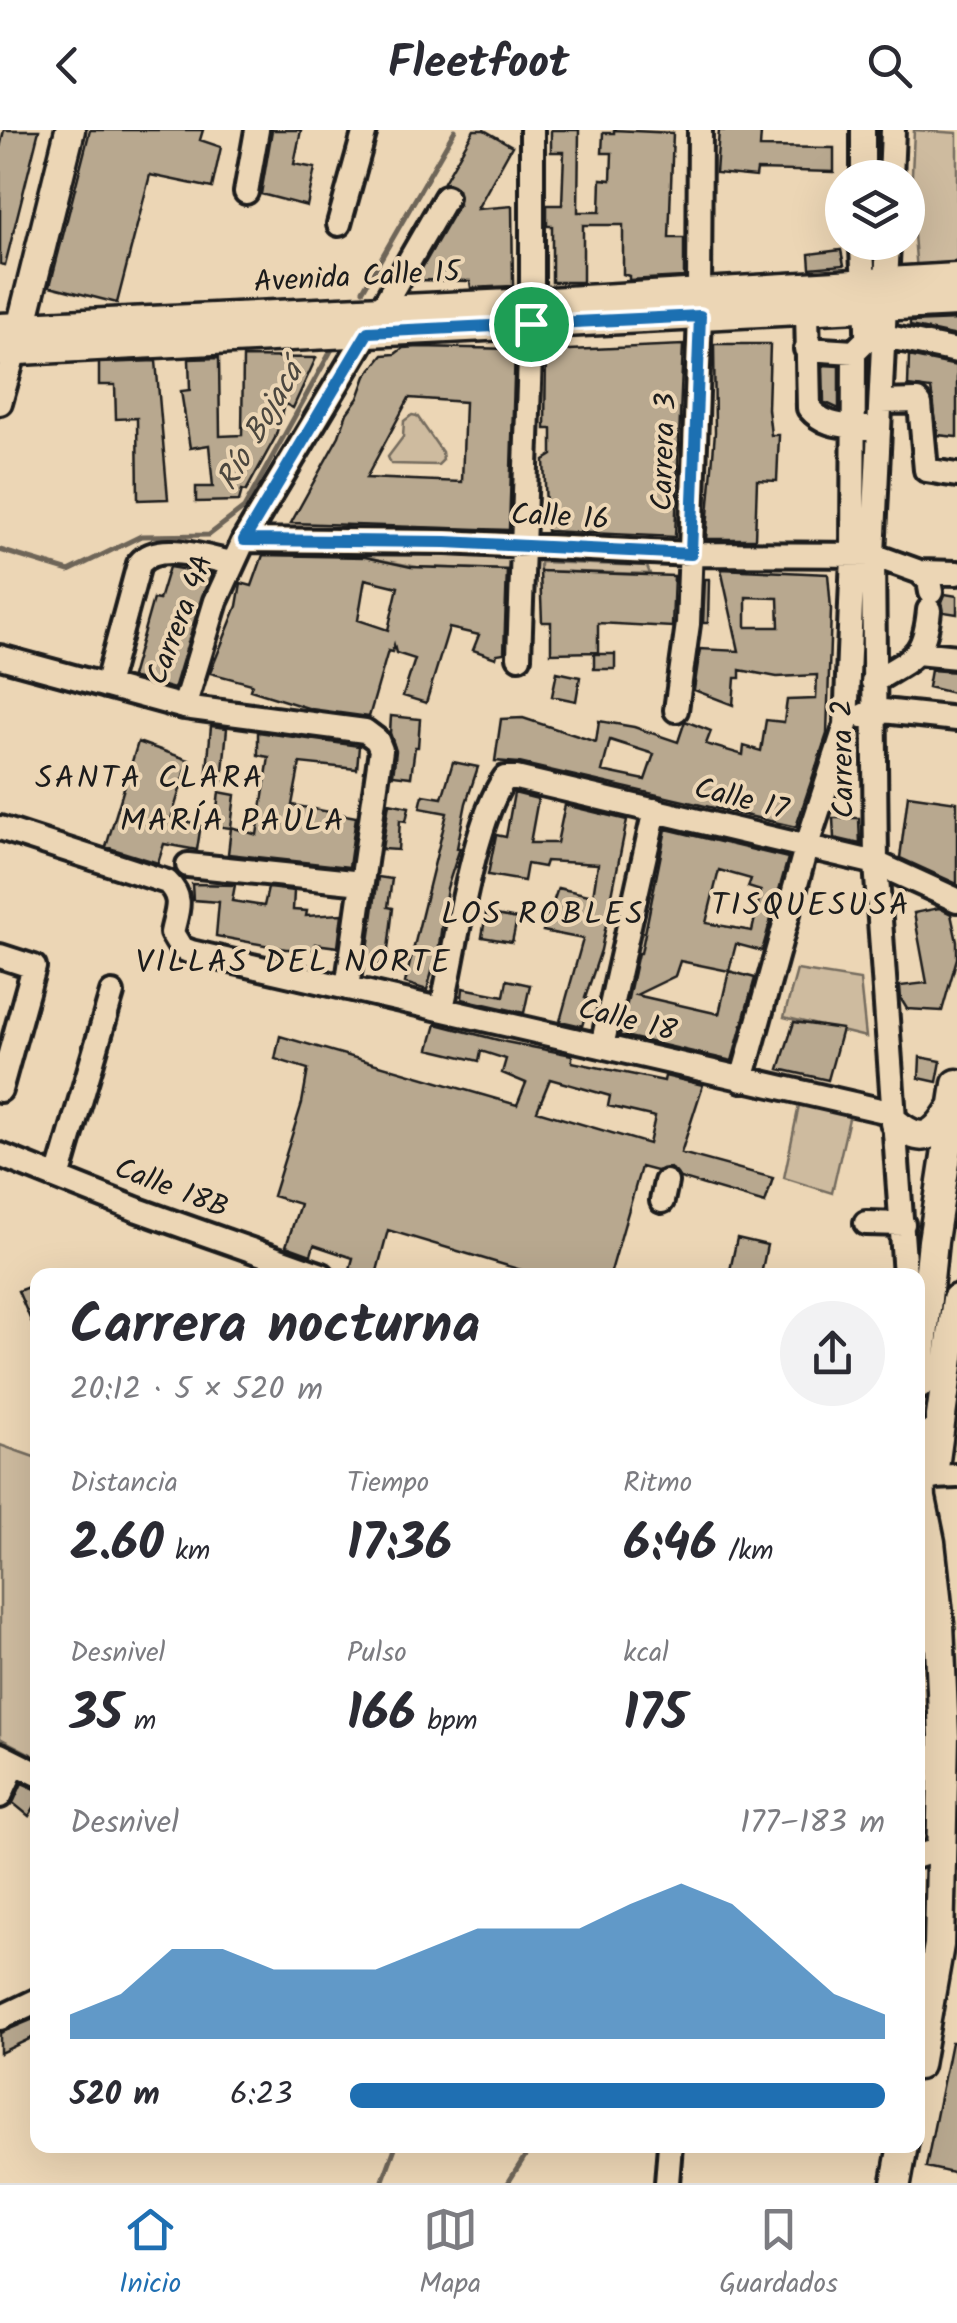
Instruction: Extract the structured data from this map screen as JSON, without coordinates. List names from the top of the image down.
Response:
{
  "streets": {
    "main road": ["Avenida Calle 15"],
    "street": [
      "Carrera 3",
      "Calle 16",
      "Carrera 4A",
      "Carrera 2",
      "Calle 17",
      "Calle 18",
      "Calle 18B"
    ]
  },
  "crossings": [
    ["Avenida Calle 15", "Carrera 3"],
    ["Avenida Calle 15", "Carrera 4A"],
    ["Avenida Calle 15", "Carrera 2"],
    ["Carrera 3", "Calle 16"],
    ["Calle 16", "Carrera 4A"],
    ["Calle 16", "Carrera 2"],
    ["Carrera 2", "Calle 17"],
    ["Carrera 2", "Calle 18"],
    ["Calle 17", "Calle 18"]
  ],
  "districts": [
    "SANTA CLARA",
    "MARÍA PAULA",
    "TISQUESUSA",
    "LOS ROBLES",
    "VILLAS DEL NORTE"
  ],
  "water": ["Río Bojacá"],
  "page": {
    "header": "Fleetfoot",
    "heading": ["Carrera nocturna", "20:12 · 5 × 520 m"],
    "stats": [
      ["Distancia", "2.60 km"],
      ["Tiempo", "17:36"],
      ["Ritmo", "6:46 /km"],
      ["Desnivel", "35 m"],
      ["Pulso", "166 bpm"],
      ["kcal", "175"]
    ],
    "chart": ["Desnivel", "177–183 m"],
    "list": [
      {
        "name": "520 m",
        "note": "6:23"
      }
    ],
    "tabs": ["Inicio", "Mapa", "Guardados"]
  }
}
